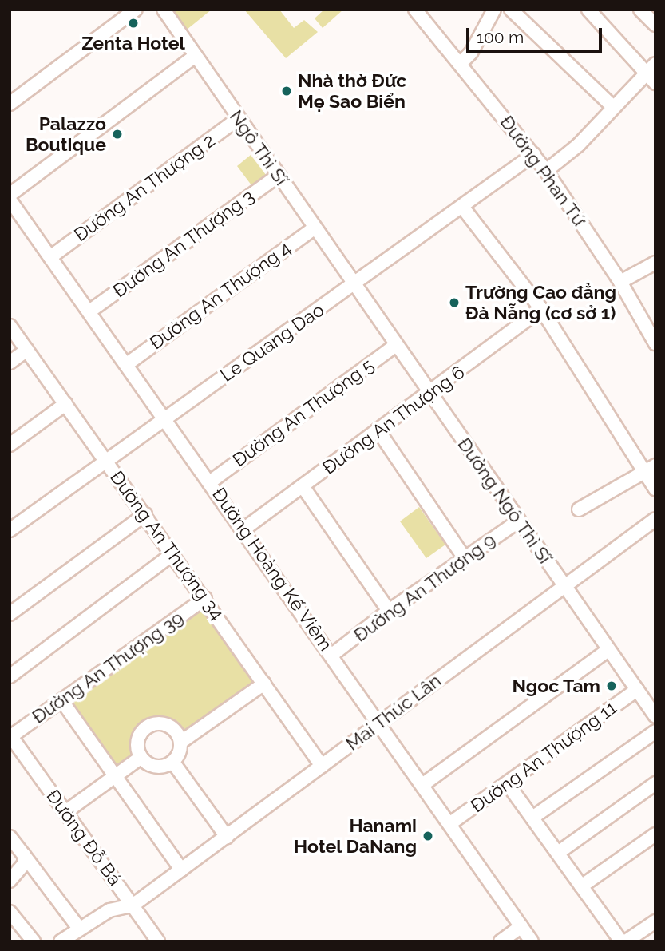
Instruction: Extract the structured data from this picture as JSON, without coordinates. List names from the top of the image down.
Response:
{
  "streets": {
    "street": [
      "Ngô Thì Sĩ",
      "Đường Phan Tứ",
      "Đường An Thượng 2",
      "Đường An Thượng 3",
      "Đường An Thượng 4",
      "Le Quang Dao",
      "Đường An Thượng 5",
      "Đường An Thượng 6",
      "Đường Ngô Thì Sĩ",
      "Đường An Thượng 34",
      "Đường Hoàng Kế Viêm",
      "Đường An Thượng 9",
      "Đường An Thượng 39",
      "Mai Thúc Lân",
      "Đường An Thượng 11",
      "Đường Đỗ Bá"
    ]
  },
  "crossings": [
    ["Ngô Thì Sĩ", "Đường An Thượng 2"],
    ["Ngô Thì Sĩ", "Đường An Thượng 3"],
    ["Ngô Thì Sĩ", "Đường An Thượng 4"],
    ["Ngô Thì Sĩ", "Le Quang Dao"],
    ["Ngô Thì Sĩ", "Đường Ngô Thì Sĩ"],
    ["Đường Phan Tứ", "Le Quang Dao"],
    ["Đường An Thượng 2", "Đường Hoàng Kế Viêm"],
    ["Đường An Thượng 3", "Đường Hoàng Kế Viêm"],
    ["Đường An Thượng 4", "Đường Hoàng Kế Viêm"],
    ["Le Quang Dao", "Đường Ngô Thì Sĩ"],
    ["Le Quang Dao", "Đường An Thượng 34"],
    ["Le Quang Dao", "Đường Hoàng Kế Viêm"],
    ["Đường An Thượng 5", "Đường Ngô Thì Sĩ"],
    ["Đường An Thượng 5", "Đường Hoàng Kế Viêm"],
    ["Đường An Thượng 6", "Đường Ngô Thì Sĩ"],
    ["Đường An Thượng 6", "Đường Hoàng Kế Viêm"],
    ["Đường Ngô Thì Sĩ", "Đường An Thượng 9"],
    ["Đường Ngô Thì Sĩ", "Mai Thúc Lân"],
    ["Đường Ngô Thì Sĩ", "Đường An Thượng 11"],
    ["Đường An Thượng 34", "Đường An Thượng 39"],
    ["Đường An Thượng 34", "Mai Thúc Lân"],
    ["Đường Hoàng Kế Viêm", "Đường An Thượng 9"],
    ["Đường Hoàng Kế Viêm", "Mai Thúc Lân"],
    ["Đường Hoàng Kế Viêm", "Đường An Thượng 11"],
    ["Đường An Thượng 39", "Đường Đỗ Bá"],
    ["Mai Thúc Lân", "Đường Đỗ Bá"]
  ],
  "places": [
    "Zenta Hotel",
    "Nhà thờ Đức Mẹ Sao Biển",
    "Palazzo Boutique",
    "Trường Cao đẳng Đà Nẵng (cơ sở 1)",
    "Ngoc Tam",
    "Hanami Hotel DaNang"
  ],
  "scale_bar": "100 m"
}
